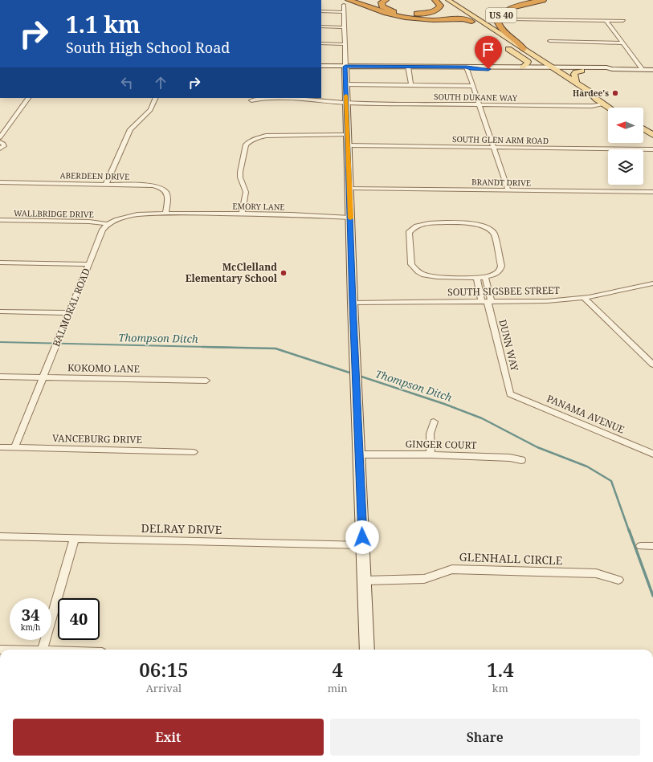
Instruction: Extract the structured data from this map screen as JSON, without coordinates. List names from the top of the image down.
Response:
{
  "streets": {
    "highway": ["US 40"],
    "street": [
      "SOUTH DUKANE WAY",
      "SOUTH GLEN ARM ROAD",
      "ABERDEEN DRIVE",
      "BRANDT DRIVE",
      "EMORY LANE",
      "WALLBRIDGE DRIVE",
      "SOUTH SIGSBEE STREET",
      "BALMORAL ROAD",
      "DUNN WAY",
      "KOKOMO LANE",
      "PANAMA AVENUE",
      "VANCEBURG DRIVE",
      "GINGER COURT",
      "DELRAY DRIVE",
      "GLENHALL CIRCLE"
    ]
  },
  "crossings": [
    ["US 40", "SOUTH DUKANE WAY"],
    ["ABERDEEN DRIVE", "EMORY LANE"],
    ["WALLBRIDGE DRIVE", "BALMORAL ROAD"],
    ["SOUTH SIGSBEE STREET", "DUNN WAY"],
    ["BALMORAL ROAD", "KOKOMO LANE"],
    ["BALMORAL ROAD", "VANCEBURG DRIVE"],
    ["DUNN WAY", "PANAMA AVENUE"]
  ],
  "water": ["Thompson Ditch"],
  "places": ["Hardee's", "McClelland Elementary School"],
  "north": "left",
  "page": {
    "turn": ["1.1 km", "South High School Road"],
    "speed": "34 km/h",
    "limit": "40",
    "eta": [
      "06:15",
      "Arrival",
      "4",
      "min",
      "1.4",
      "km"
    ],
    "buttons": ["Exit", "Share"]
  }
}
